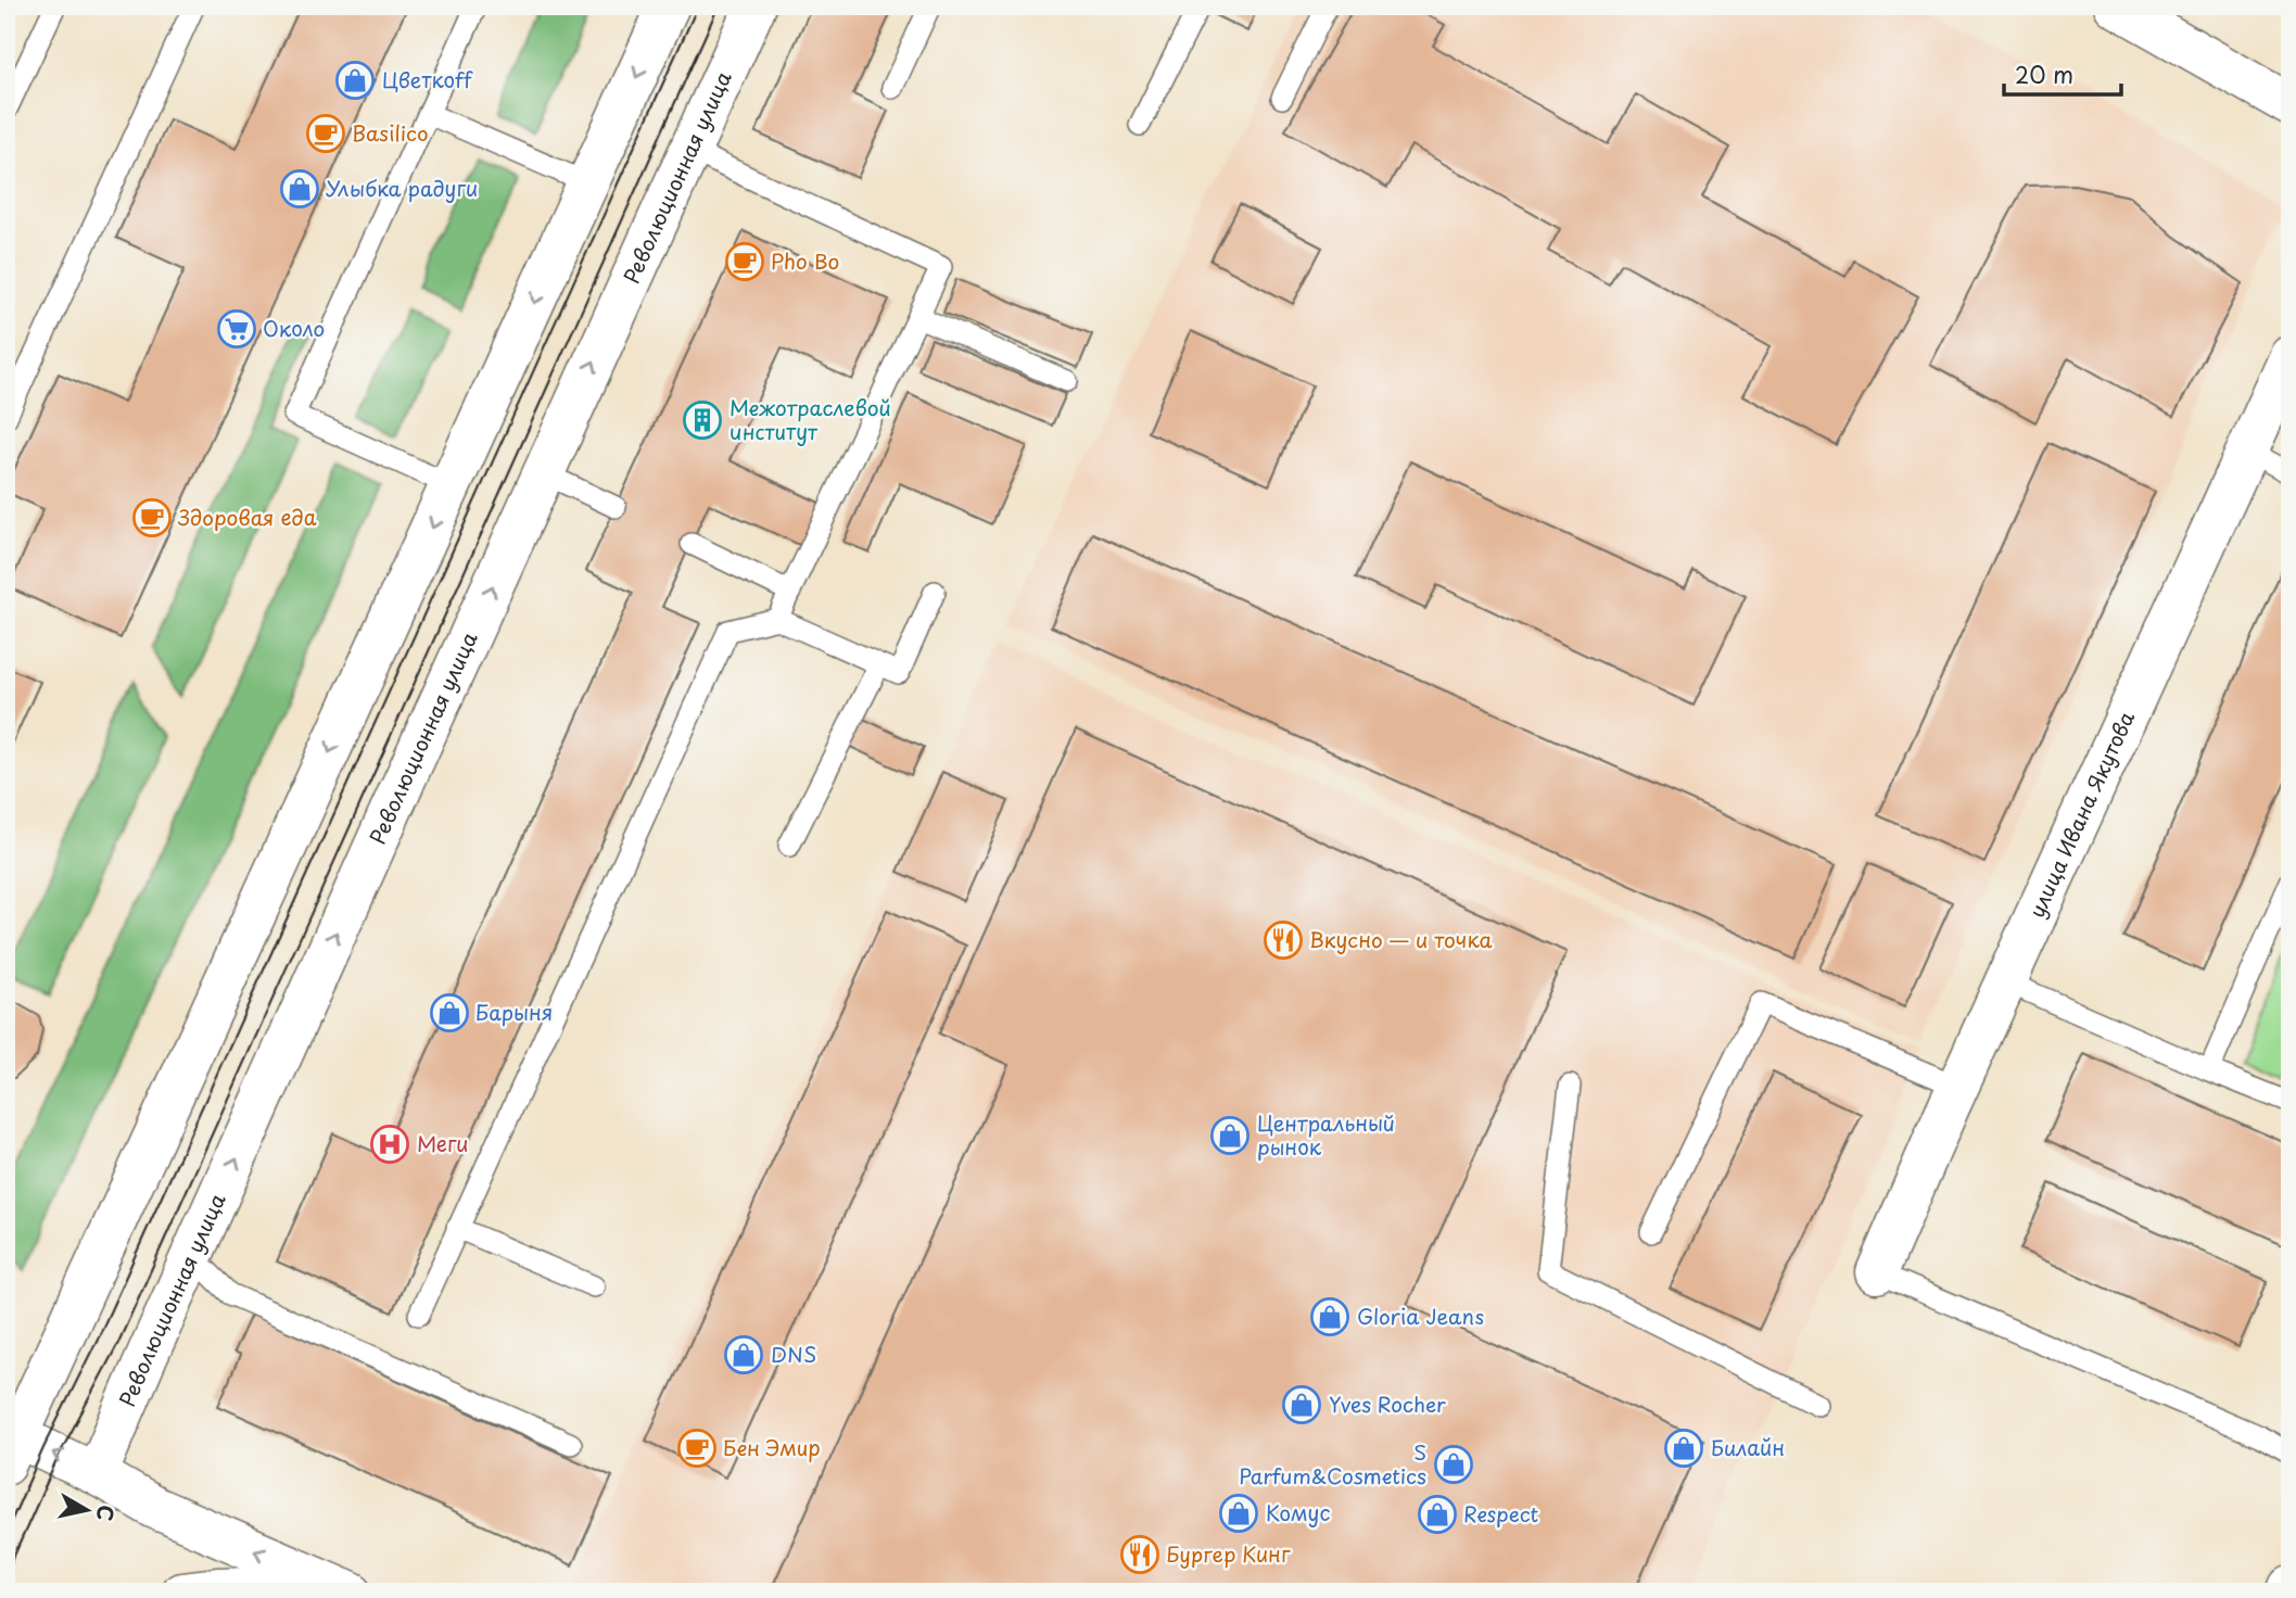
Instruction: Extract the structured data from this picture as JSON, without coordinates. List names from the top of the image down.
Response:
{
  "streets": {
    "main road": ["Революционная улица", "улица Ивана Якутова"]
  },
  "places": {
    "shop": [
      "Цветкоff",
      "Улыбка радуги",
      "Барыня",
      "Центральный рынок",
      "Gloria Jeans",
      "DNS",
      "Yves Rocher",
      "Билайн",
      "S Parfum&Cosmetics",
      "Комус",
      "Respect"
    ],
    "cafe": [
      "Basilico",
      "Pho Bo",
      "Здоровая еда",
      "Бен Эмир"
    ],
    "supermarket": ["Около"],
    "building": ["Межотраслевой институт"],
    "restaurant": ["Вкусно — и точка", "Бургер Кинг"],
    "hospital": ["Меги"]
  },
  "scale_bar": "20 m",
  "north": "right"
}
